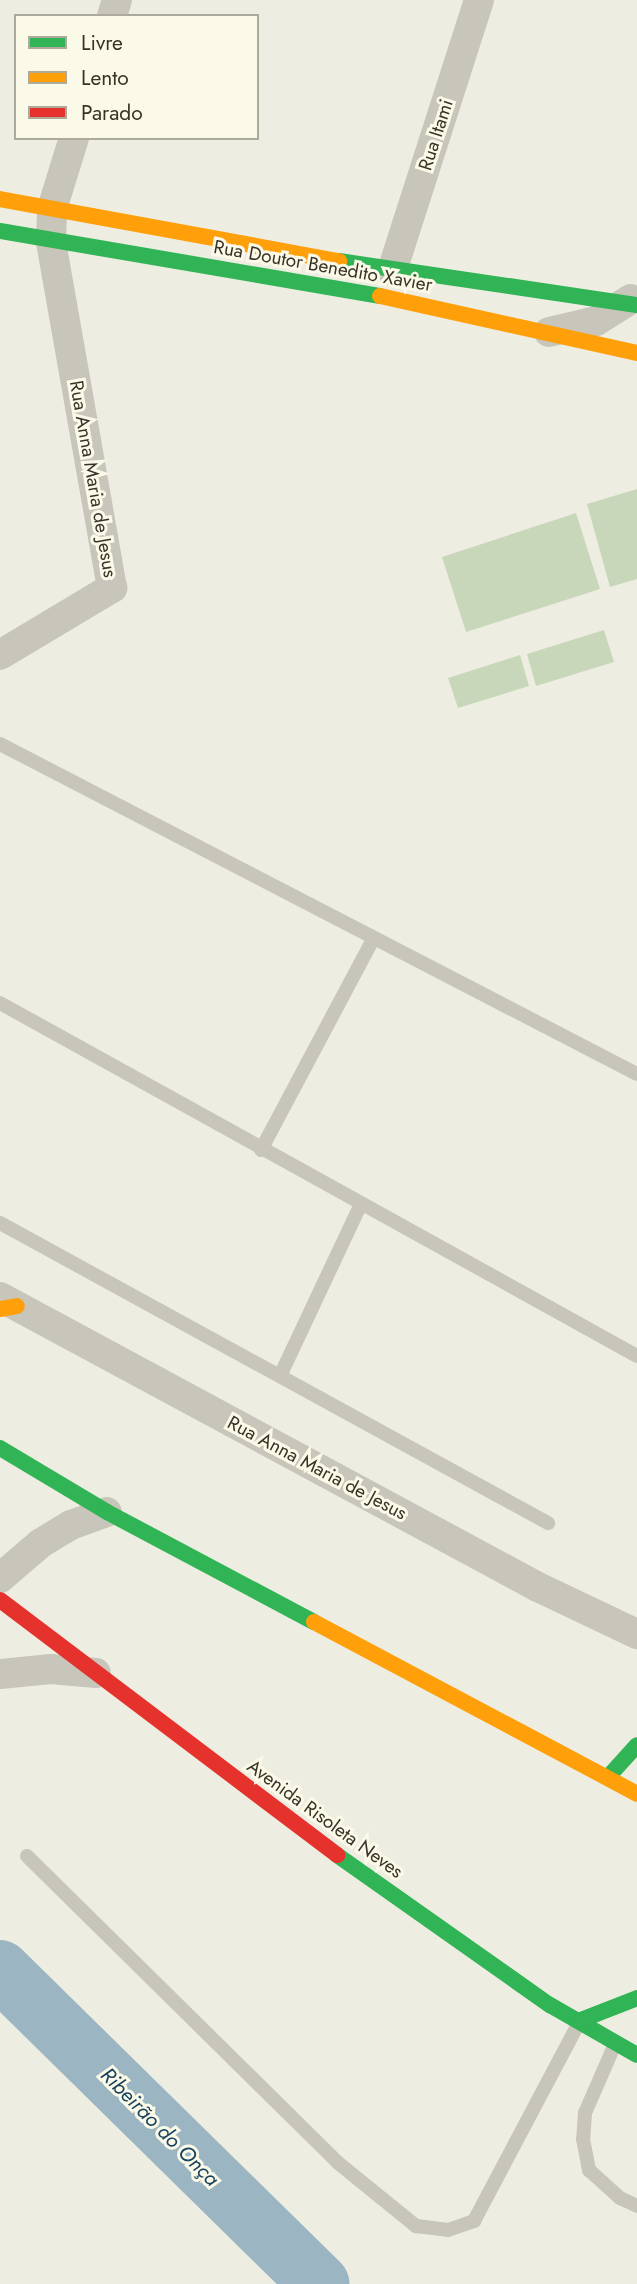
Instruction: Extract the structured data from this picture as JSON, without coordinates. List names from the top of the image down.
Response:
{
  "streets": {
    "main road": ["Rua Doutor Benedito Xavier", "Avenida Risoleta Neves"],
    "street": ["Rua Itami", "Rua Anna Maria de Jesus"]
  },
  "crossings": [
    ["Rua Itami", "Rua Doutor Benedito Xavier"],
    ["Rua Doutor Benedito Xavier", "Rua Anna Maria de Jesus"]
  ],
  "water": ["Ribeirão do Onça"],
  "legend": ["Livre", "Lento", "Parado"]
}
